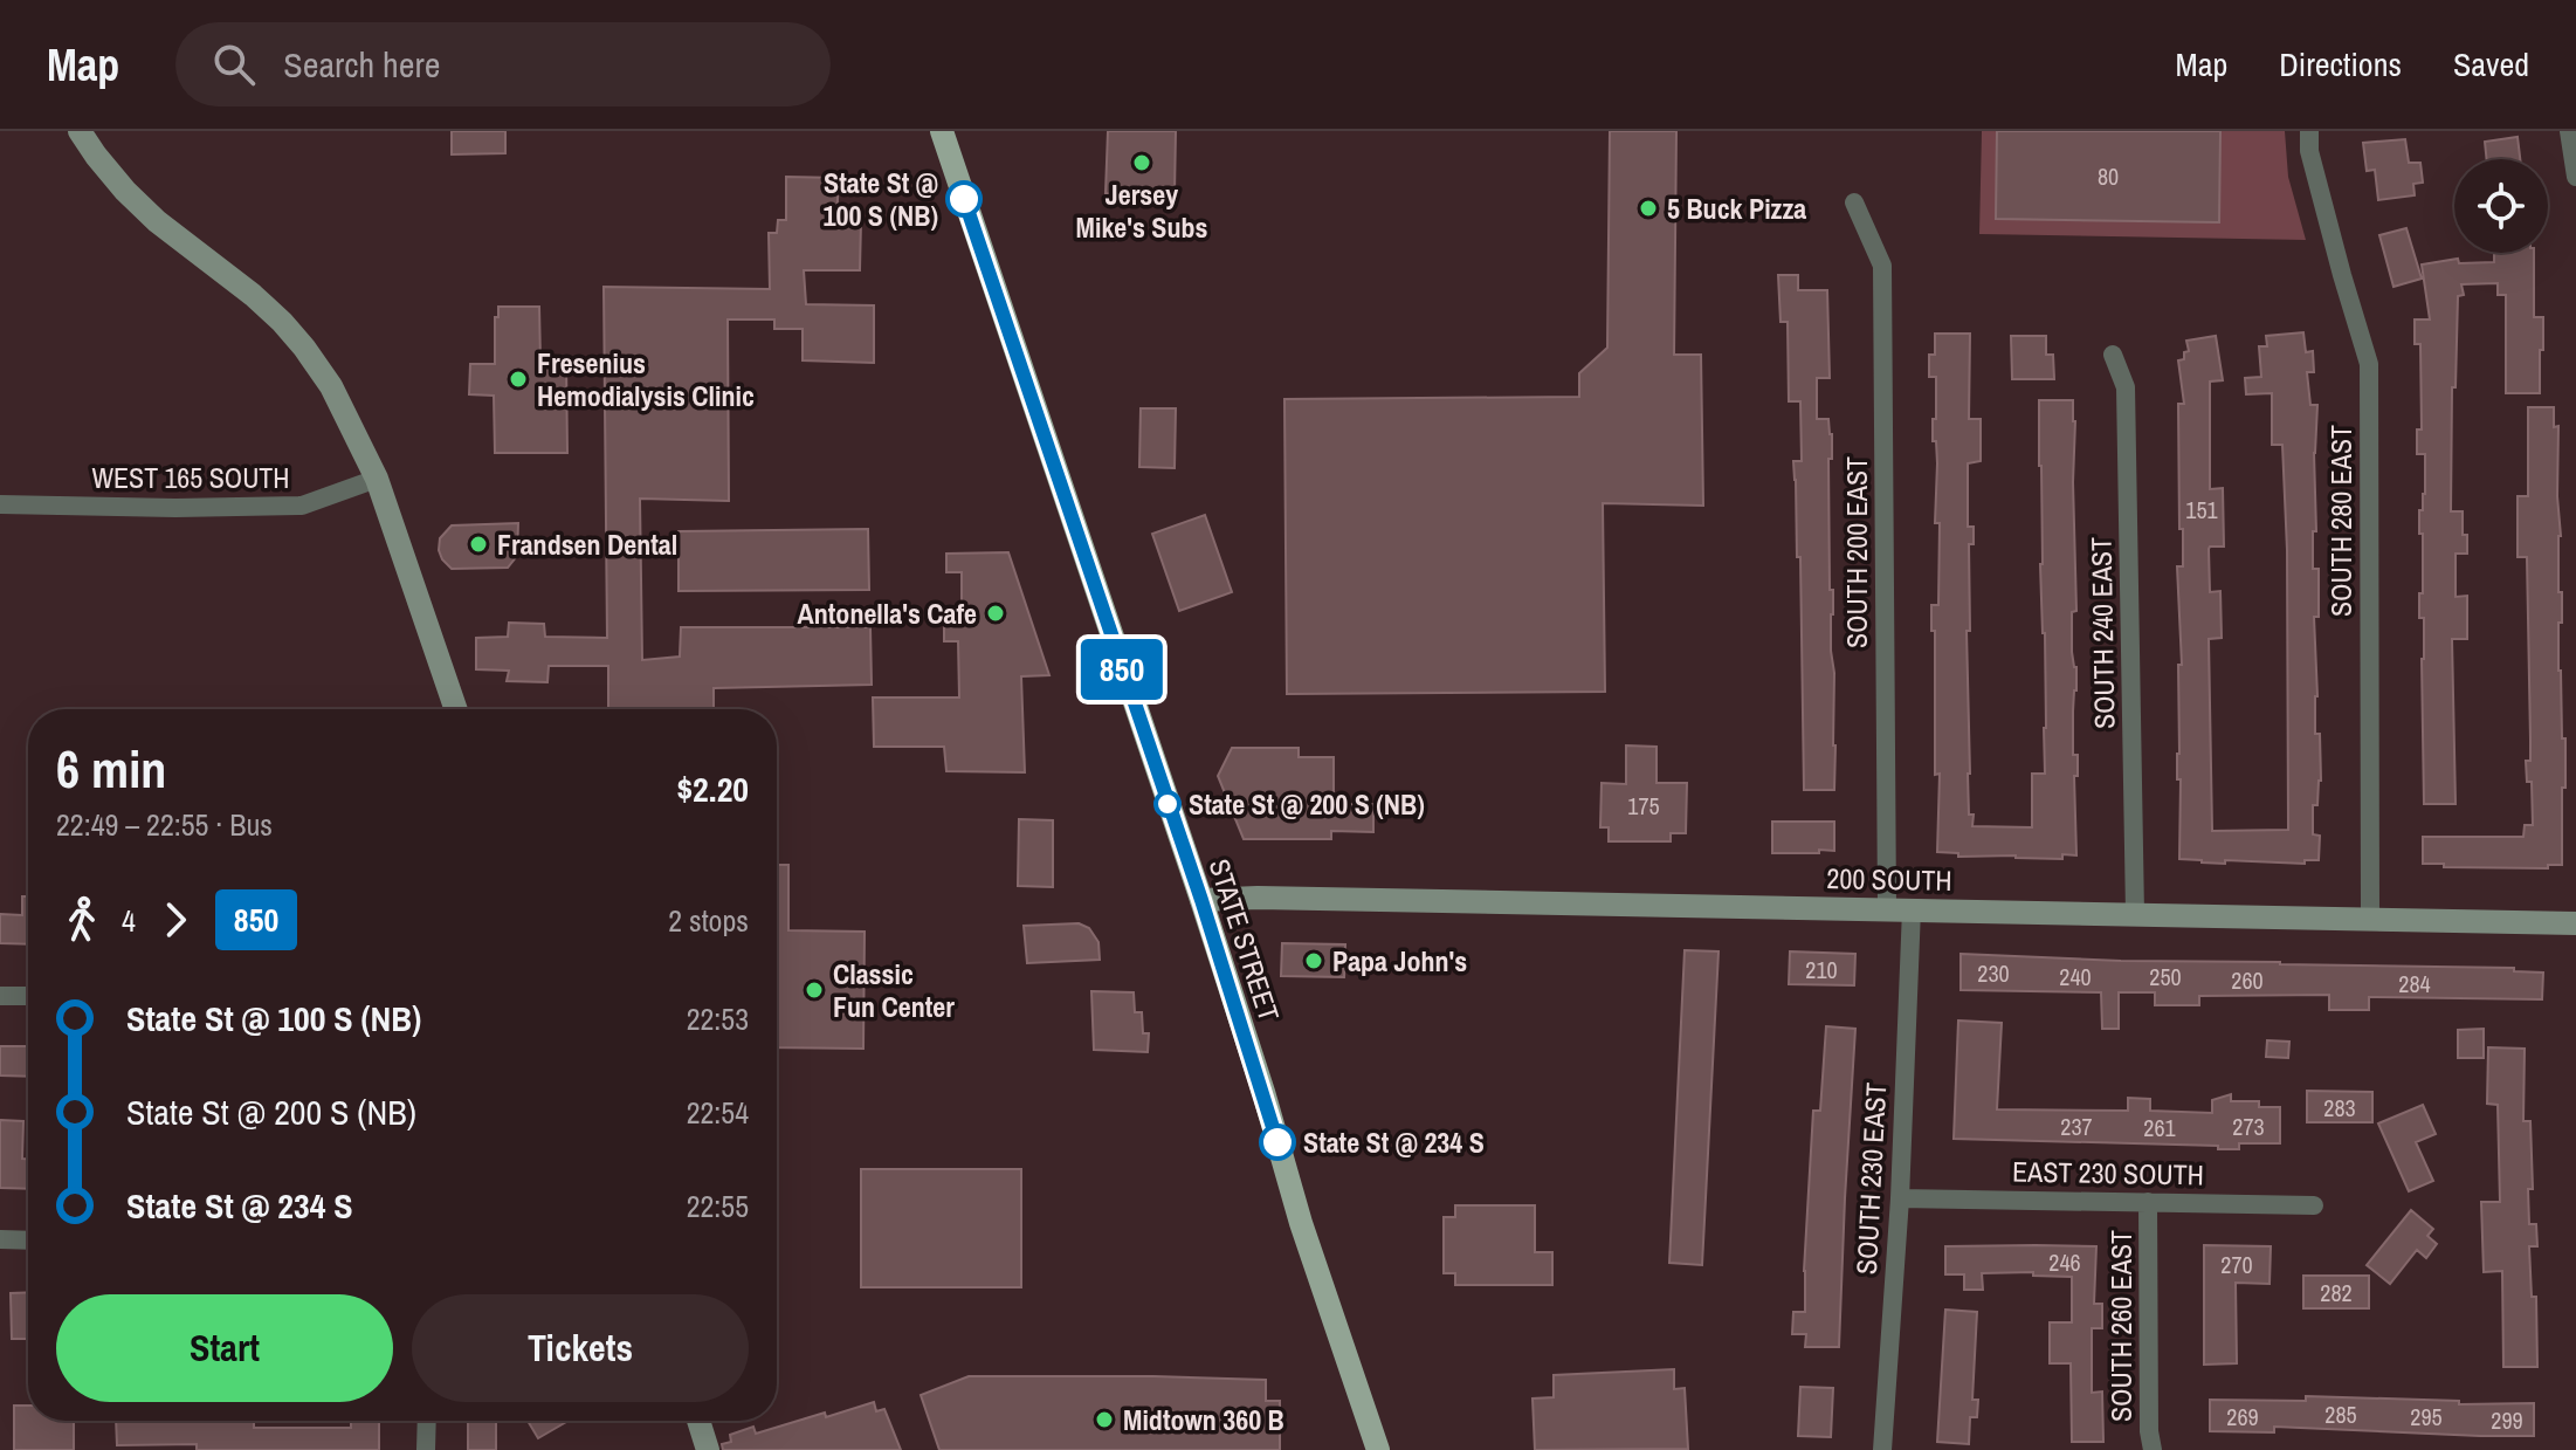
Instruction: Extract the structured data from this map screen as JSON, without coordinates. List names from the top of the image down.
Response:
{
  "streets": {
    "main road": ["STATE STREET"],
    "street": [
      "WEST 165 SOUTH",
      "SOUTH 280 EAST",
      "SOUTH 200 EAST",
      "SOUTH 240 EAST",
      "200 SOUTH",
      "EAST 230 SOUTH",
      "SOUTH 230 EAST",
      "SOUTH 260 EAST"
    ]
  },
  "crossings": [
    ["SOUTH 280 EAST", "200 SOUTH"],
    ["SOUTH 200 EAST", "200 SOUTH"],
    ["SOUTH 240 EAST", "200 SOUTH"],
    ["200 SOUTH", "STATE STREET"],
    ["200 SOUTH", "SOUTH 230 EAST"],
    ["EAST 230 SOUTH", "SOUTH 230 EAST"],
    ["EAST 230 SOUTH", "SOUTH 260 EAST"]
  ],
  "places": [
    "Jersey Mike's Subs",
    "State St @ 100 S (NB)",
    "5 Buck Pizza",
    "Fresenius Hemodialysis Clinic",
    "Frandsen Dental",
    "Antonella's Cafe",
    "State St @ 200 S (NB)",
    "Papa John's",
    "Classic Fun Center",
    "State St @ 234 S",
    "Midtown 360 B"
  ],
  "lines": ["bus line 850"],
  "house_numbers": [
    "80",
    "151",
    "175",
    "210",
    "230",
    "240",
    "250",
    "260",
    "284",
    "283",
    "237",
    "273",
    "261",
    "246",
    "270",
    "282",
    "285",
    "269",
    "295",
    "299"
  ],
  "page": {
    "header": "Map",
    "search": "Search here",
    "nav": ["Map", "Directions", "Saved"],
    "on_map": "850",
    "heading": ["6 min", "22:49 – 22:55 · Bus", "$2.20"],
    "legs": ["4", "850", "2 stops"],
    "list": [
      {
        "name": "State St @ 100 S (NB)",
        "value": "22:53"
      },
      {
        "name": "State St @ 200 S (NB)",
        "value": "22:54"
      },
      {
        "name": "State St @ 234 S",
        "value": "22:55"
      }
    ],
    "buttons": ["Start", "Tickets"]
  }
}
